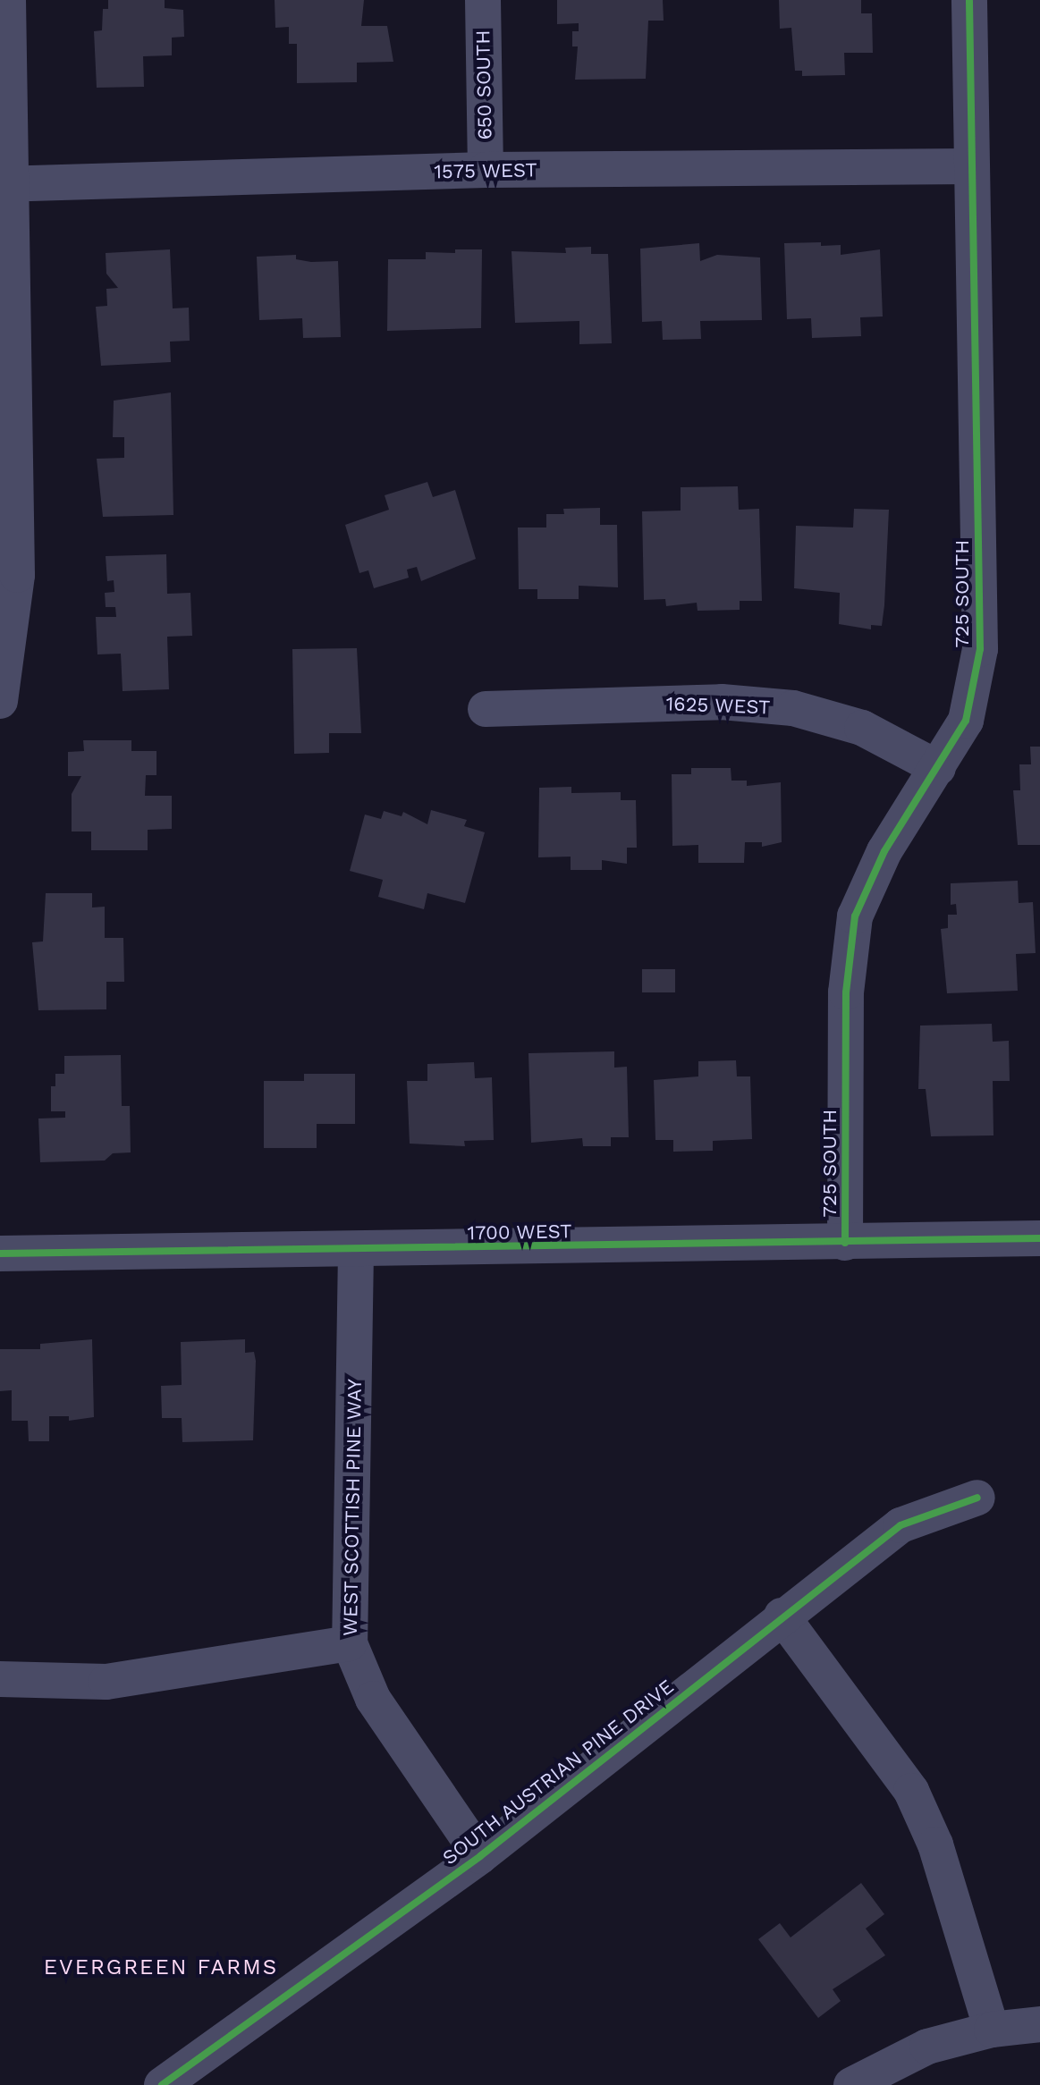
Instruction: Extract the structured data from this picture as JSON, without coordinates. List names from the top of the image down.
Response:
{
  "streets": {
    "street": [
      "650 SOUTH",
      "1575 WEST",
      "725 SOUTH",
      "1625 WEST",
      "1700 WEST",
      "WEST SCOTTISH PINE WAY",
      "SOUTH AUSTRIAN PINE DRIVE"
    ]
  },
  "crossings": [
    ["650 SOUTH", "1575 WEST"],
    ["1575 WEST", "725 SOUTH"],
    ["725 SOUTH", "1625 WEST"],
    ["725 SOUTH", "1700 WEST"],
    ["1700 WEST", "WEST SCOTTISH PINE WAY"],
    ["WEST SCOTTISH PINE WAY", "SOUTH AUSTRIAN PINE DRIVE"]
  ],
  "districts": ["EVERGREEN FARMS"]
}
